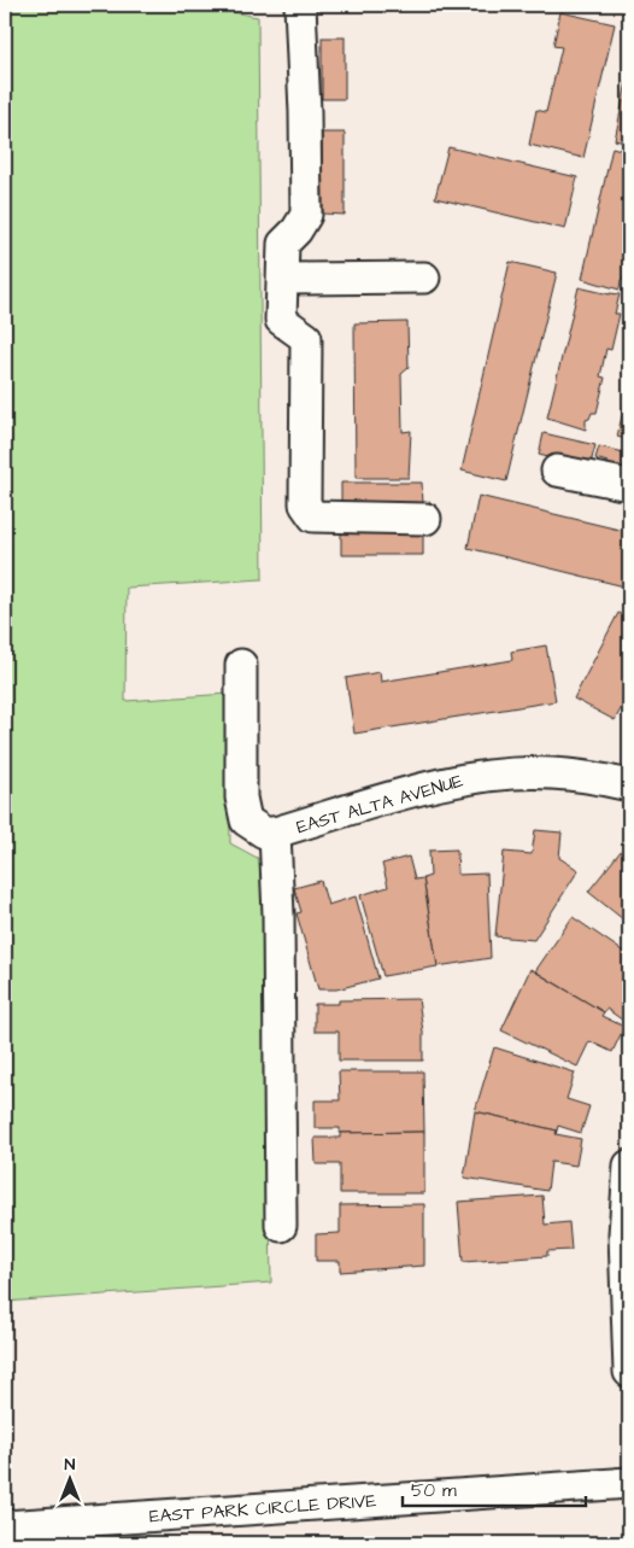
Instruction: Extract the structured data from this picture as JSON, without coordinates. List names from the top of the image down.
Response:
{
  "streets": {
    "street": ["EAST ALTA AVENUE", "EAST PARK CIRCLE DRIVE"]
  },
  "scale_bar": "50 m",
  "north": "top"
}
